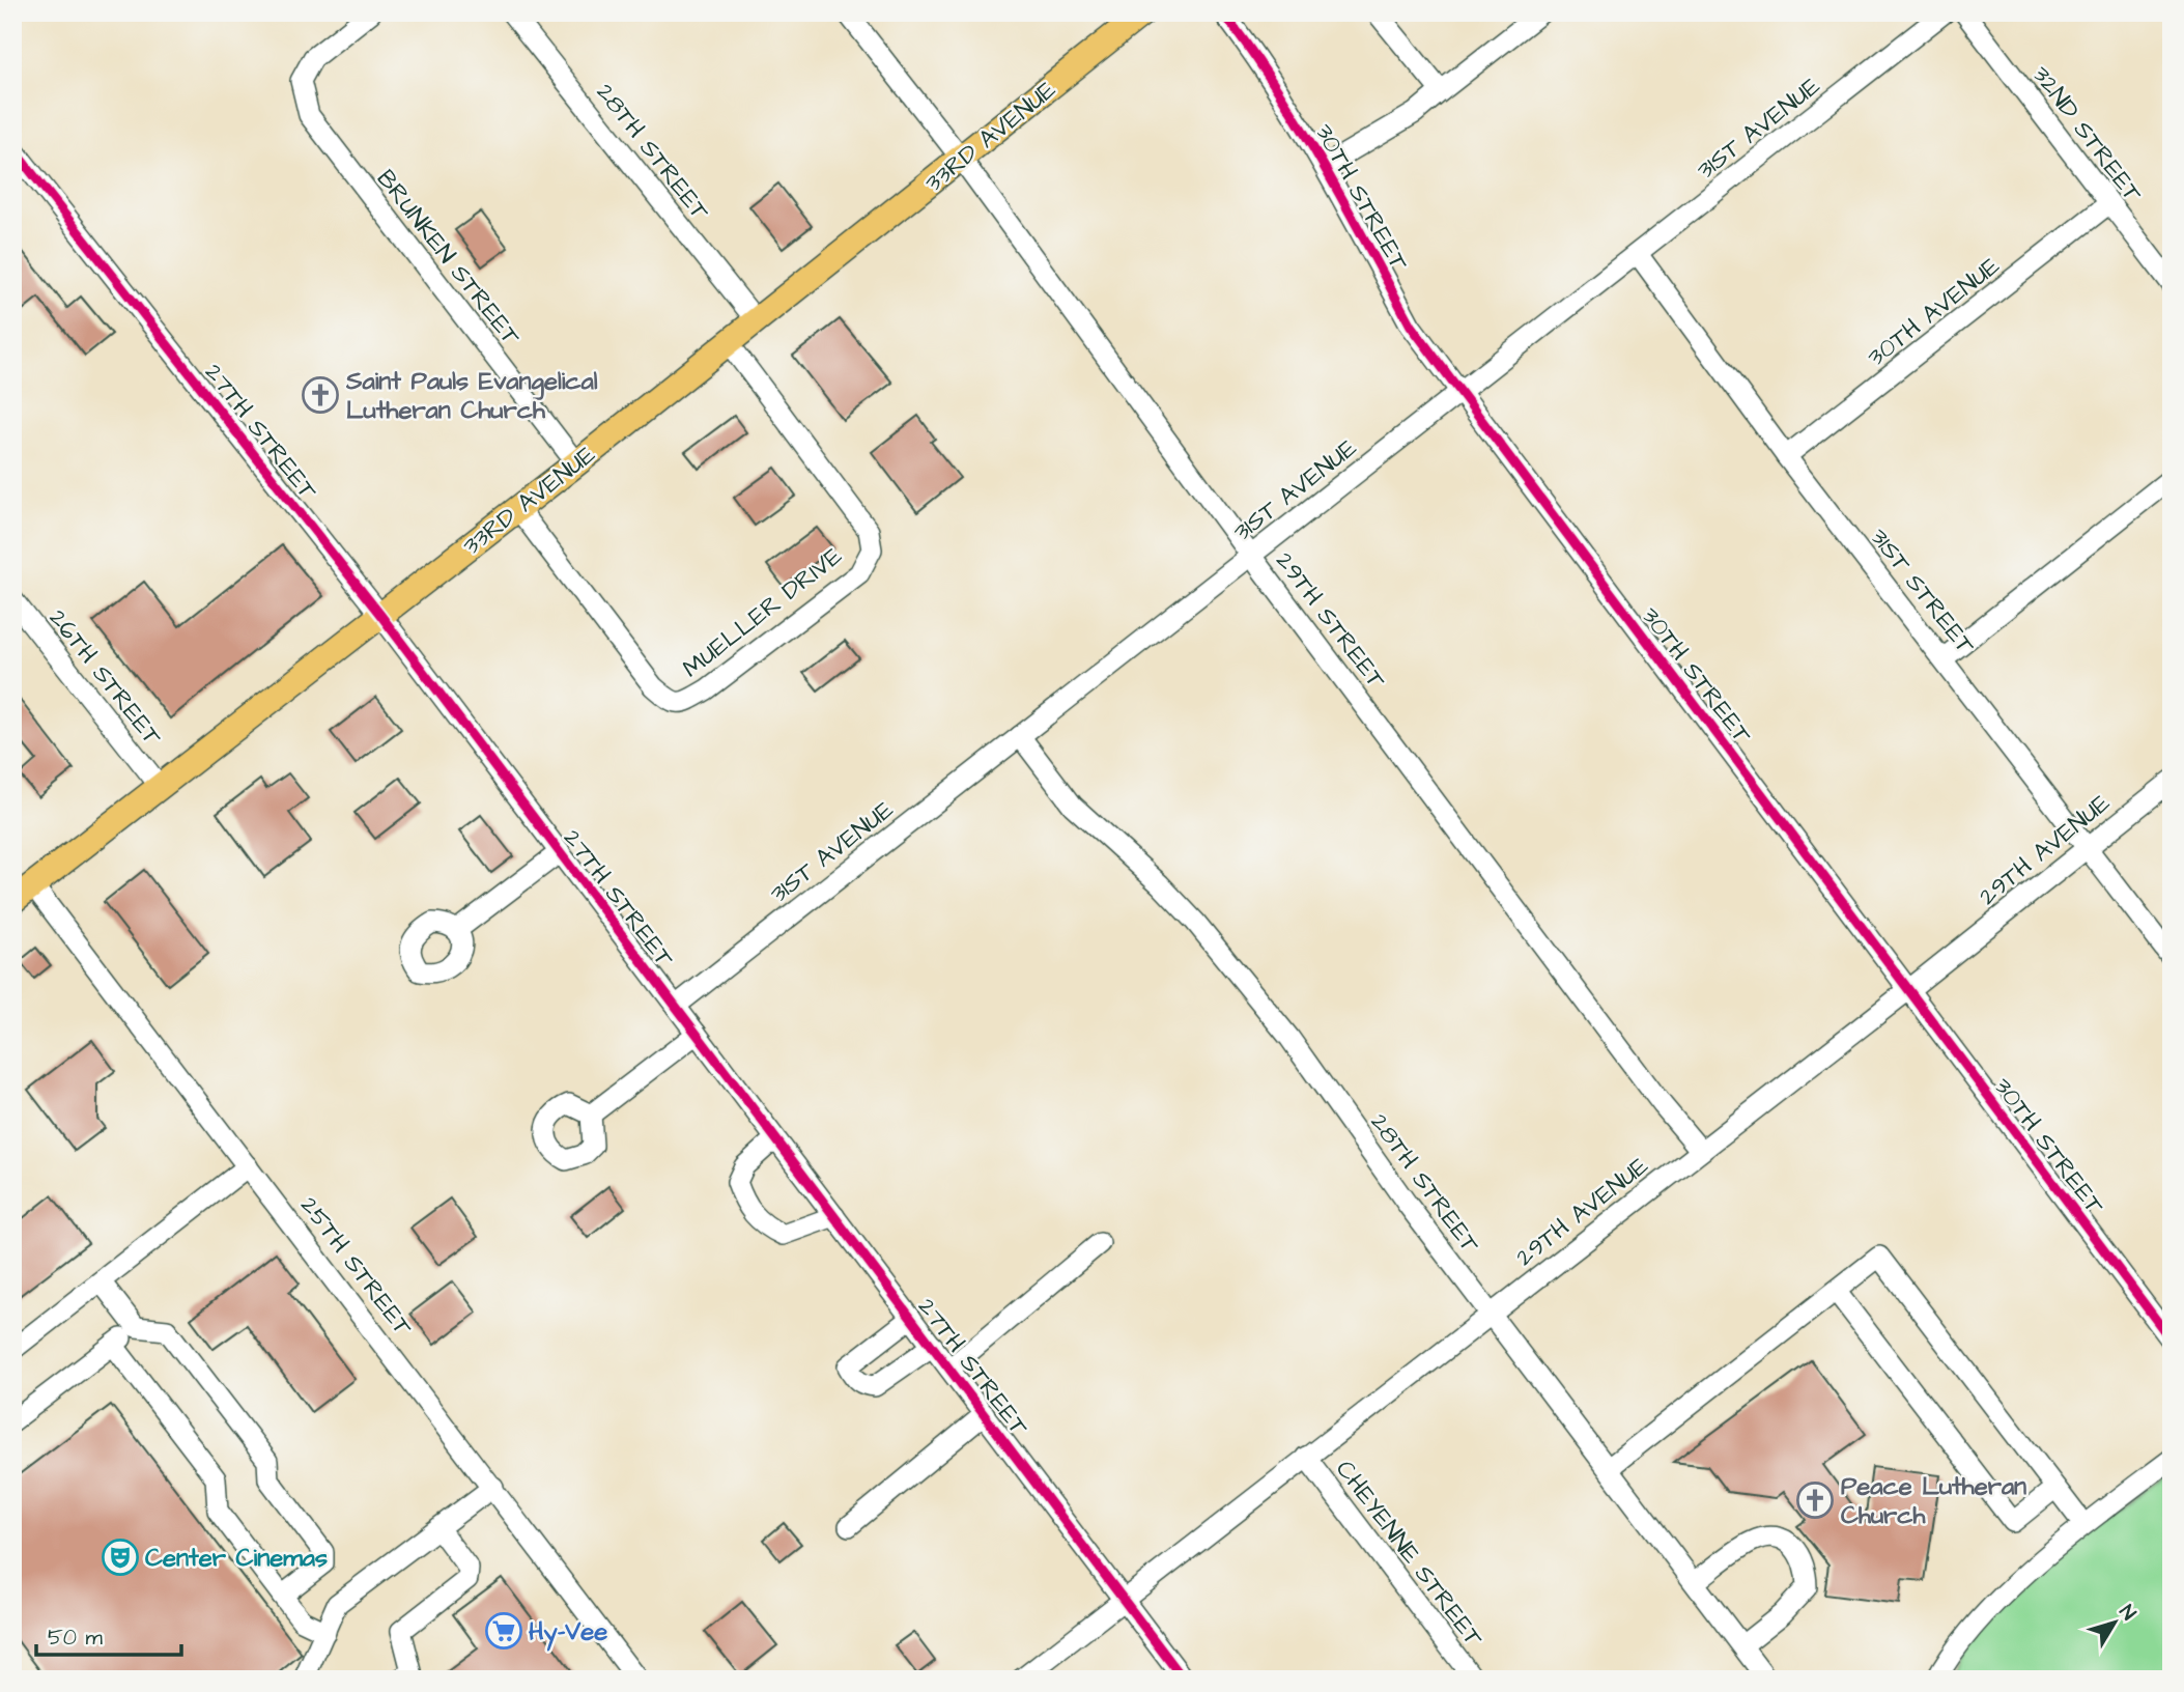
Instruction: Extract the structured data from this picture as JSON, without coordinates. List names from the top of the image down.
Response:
{
  "streets": {
    "main road": ["33RD AVENUE"],
    "street": [
      "31ST AVENUE",
      "32ND STREET",
      "28TH STREET",
      "30TH STREET",
      "BRUNKEN STREET",
      "30TH AVENUE",
      "27TH STREET",
      "31ST STREET",
      "MUELLER DRIVE",
      "29TH STREET",
      "26TH STREET",
      "29TH AVENUE",
      "25TH STREET",
      "CHEYENNE STREET"
    ]
  },
  "crossings": [
    ["31ST AVENUE", "28TH STREET"],
    ["31ST AVENUE", "30TH STREET"],
    ["31ST AVENUE", "27TH STREET"],
    ["31ST AVENUE", "31ST STREET"],
    ["31ST AVENUE", "29TH STREET"],
    ["32ND STREET", "30TH AVENUE"],
    ["33RD AVENUE", "28TH STREET"],
    ["33RD AVENUE", "BRUNKEN STREET"],
    ["33RD AVENUE", "27TH STREET"],
    ["33RD AVENUE", "MUELLER DRIVE"],
    ["33RD AVENUE", "29TH STREET"],
    ["33RD AVENUE", "26TH STREET"],
    ["33RD AVENUE", "25TH STREET"],
    ["28TH STREET", "29TH AVENUE"],
    ["30TH STREET", "29TH AVENUE"],
    ["30TH AVENUE", "31ST STREET"],
    ["27TH STREET", "29TH AVENUE"],
    ["31ST STREET", "29TH AVENUE"],
    ["29TH STREET", "29TH AVENUE"],
    ["29TH AVENUE", "CHEYENNE STREET"]
  ],
  "places": {
    "church": ["Saint Pauls Evangelical Lutheran Church", "Peace Lutheran Church"],
    "theatre": ["Center Cinemas"],
    "supermarket": ["Hy-Vee"]
  },
  "scale_bar": "50 m",
  "north": "top right"
}
